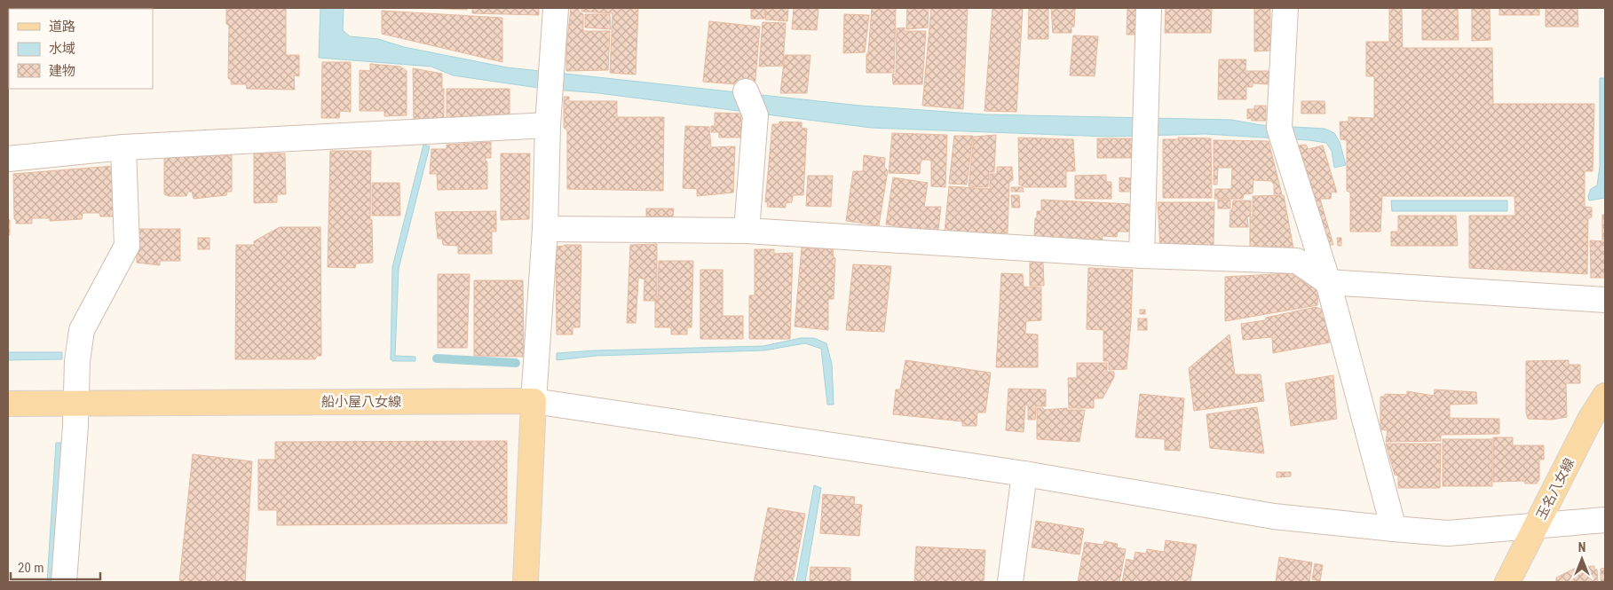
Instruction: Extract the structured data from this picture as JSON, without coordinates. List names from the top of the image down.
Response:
{
  "streets": {
    "main road": ["船小屋八女線", "玉名八女線"]
  },
  "legend": ["道路", "水域", "建物"],
  "scale_bar": "20 m",
  "north": "top"
}
